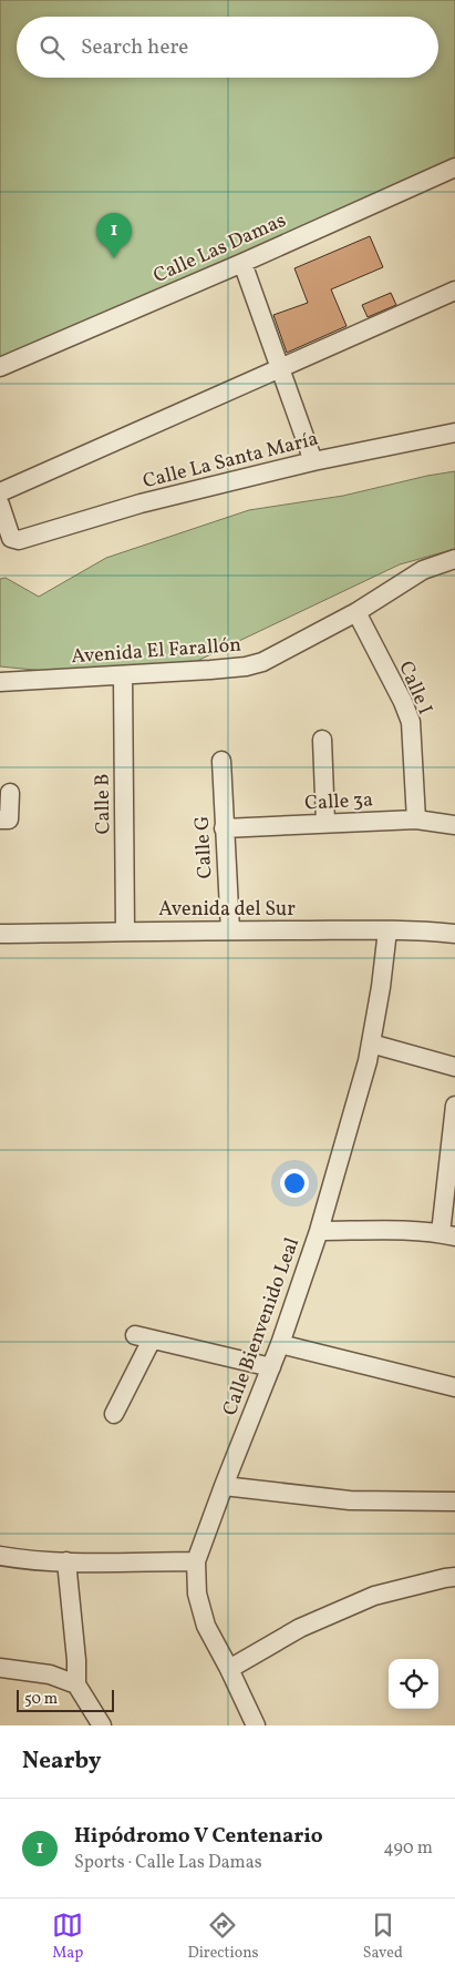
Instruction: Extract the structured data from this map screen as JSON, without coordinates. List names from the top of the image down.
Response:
{
  "streets": {
    "street": [
      "Calle Las Damas",
      "Calle La Santa María",
      "Avenida El Farallón",
      "Calle I",
      "Calle 3a",
      "Calle B",
      "Calle G",
      "Avenida del Sur",
      "Calle Bienvenido Leal"
    ]
  },
  "crossings": [
    ["Avenida El Farallón", "Calle I"],
    ["Avenida El Farallón", "Calle B"],
    ["Calle I", "Calle 3a"],
    ["Calle 3a", "Calle G"],
    ["Calle B", "Avenida del Sur"],
    ["Calle G", "Avenida del Sur"],
    ["Avenida del Sur", "Calle Bienvenido Leal"]
  ],
  "scale_bar": "50 m",
  "page": {
    "search": "Search here",
    "pins": "1",
    "scale": "50 m",
    "heading": "Nearby",
    "list": [
      {
        "mark": "1",
        "name": "Hipódromo V Centenario",
        "note": "Sports · Calle Las Damas",
        "value": "490 m"
      }
    ],
    "nav": ["Map", "Directions", "Saved"]
  }
}
